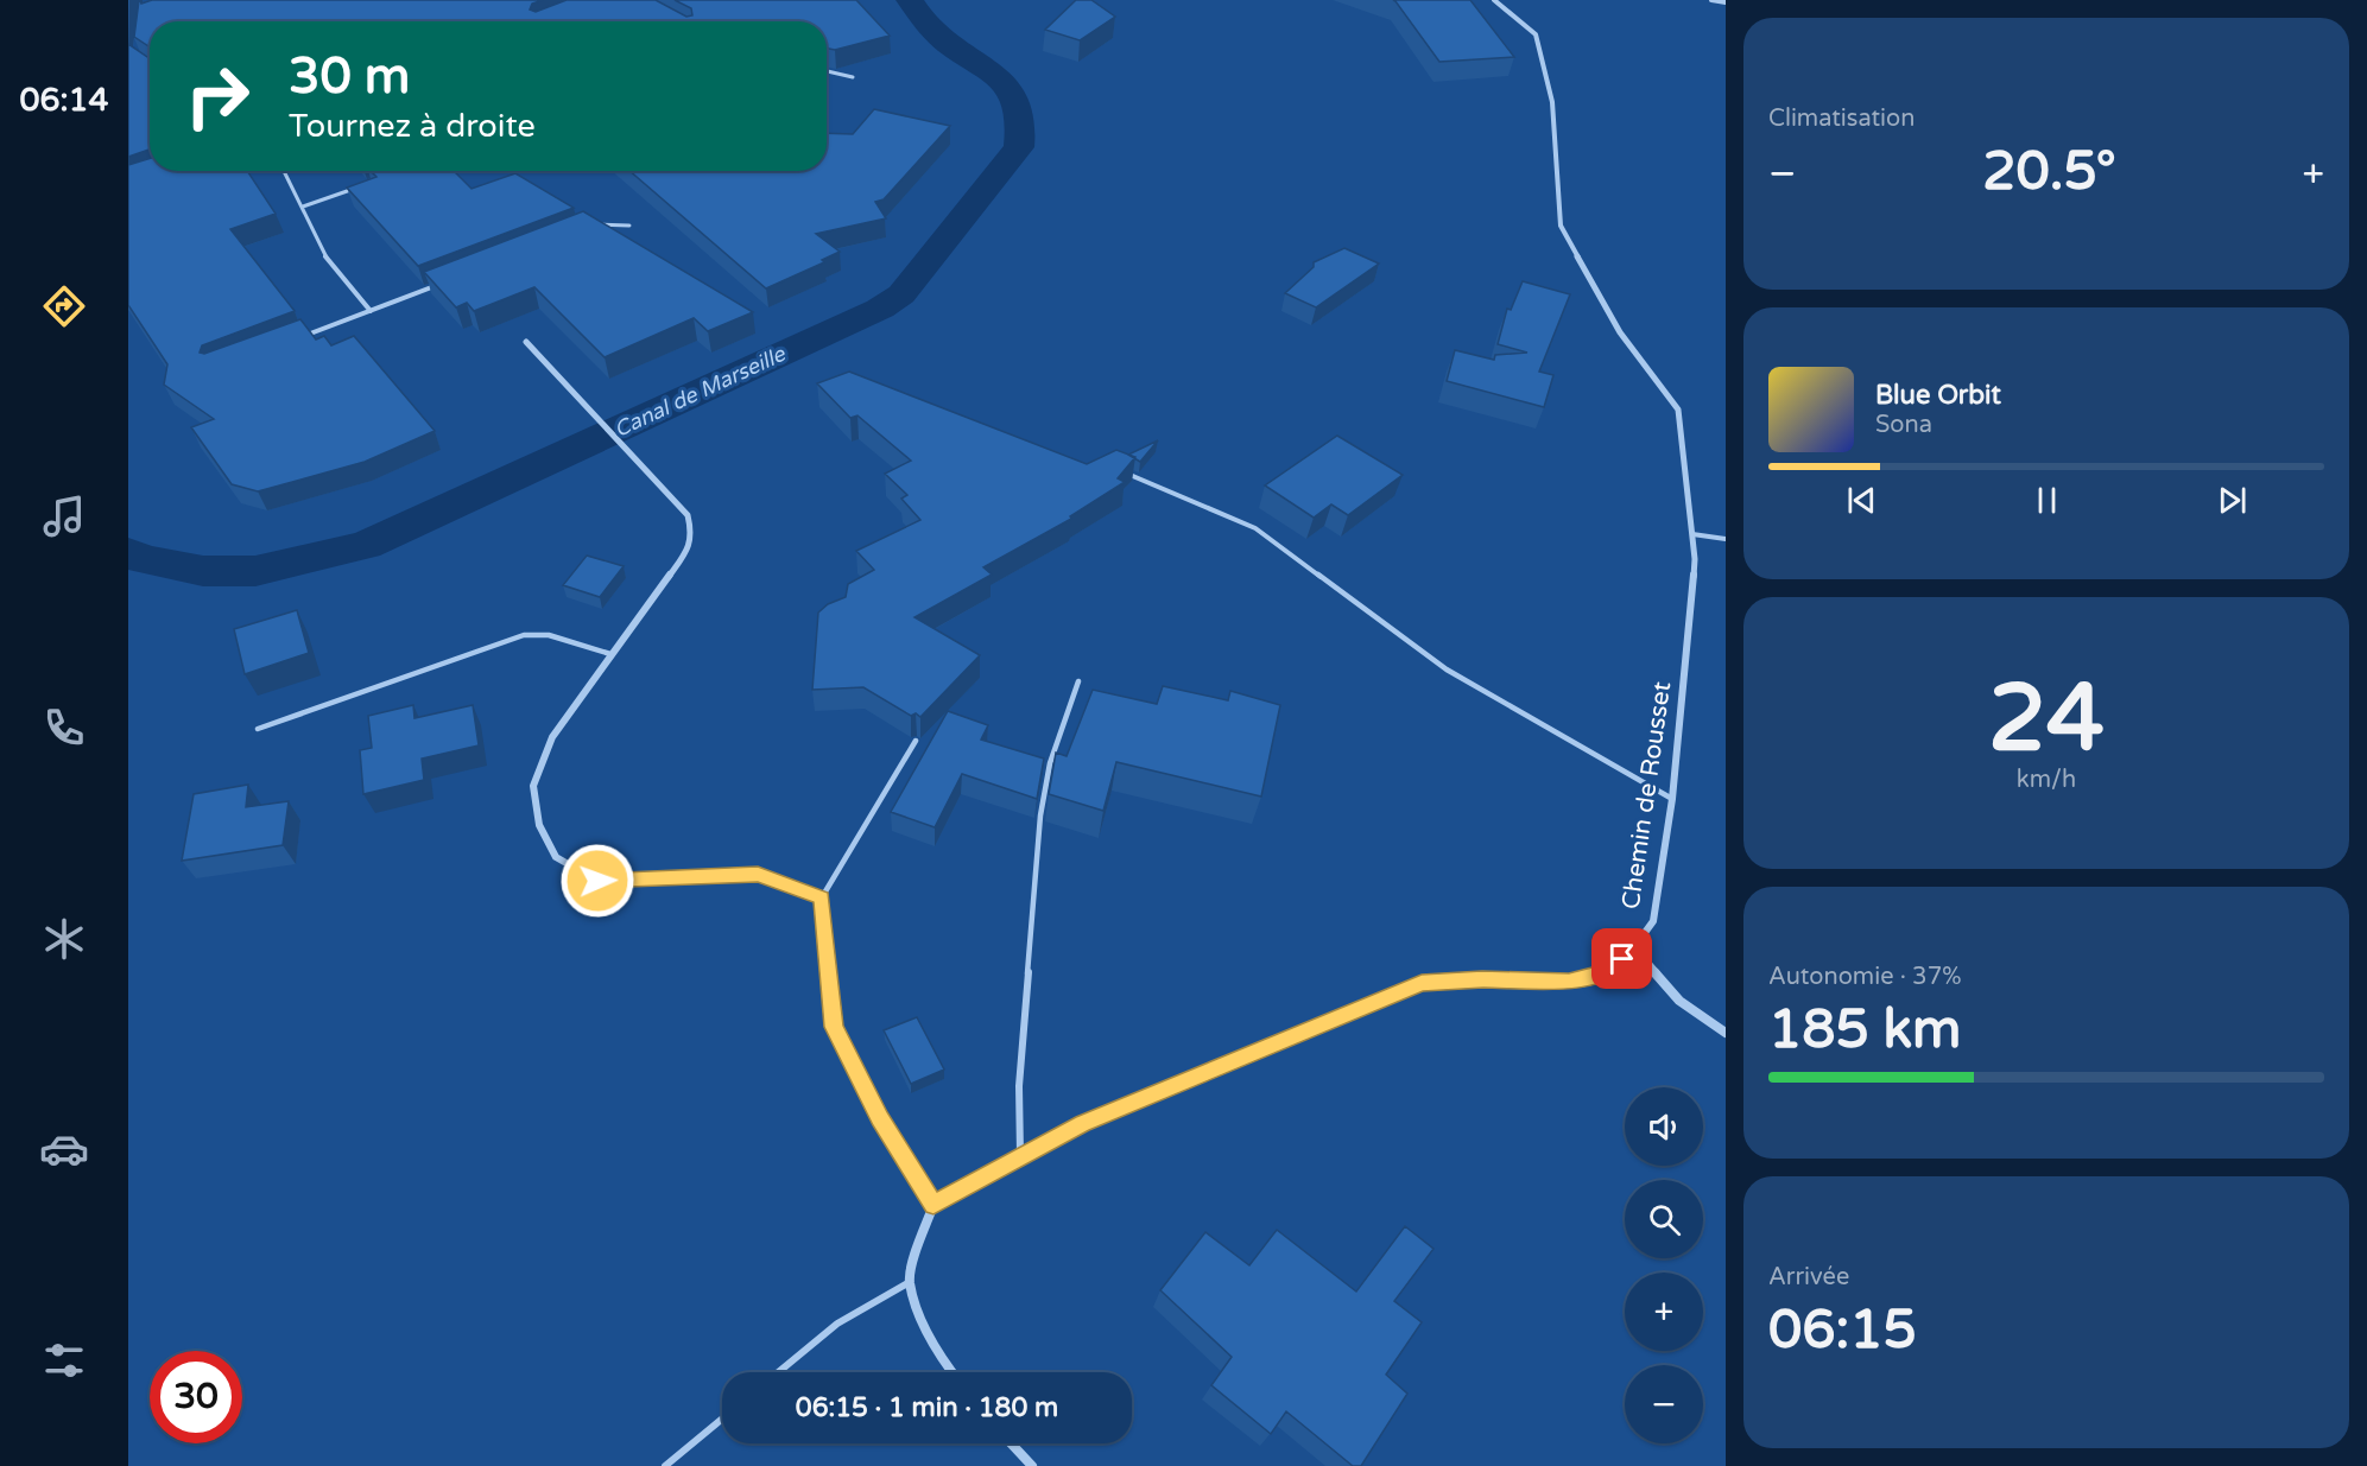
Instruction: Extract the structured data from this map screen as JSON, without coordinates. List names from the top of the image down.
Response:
{
  "streets": {
    "street": ["Chemin de Rousset"]
  },
  "water": ["Canal de Marseille"],
  "page": {
    "tabs": "06:14",
    "tile": [
      "Climatisation",
      ["24", "km/h"],
      ["Autonomie · 37%", "185 km"],
      ["Arrivée", "06:15"]
    ],
    "turn": ["30 m", "Tournez à droite"],
    "heat": ["−", "20.5°", "+"],
    "song": ["Blue Orbit", "Sona"],
    "map_buttons": ["+", "−"],
    "limit": "30",
    "trip": "06:15 · 1 min · 180 m"
  }
}
